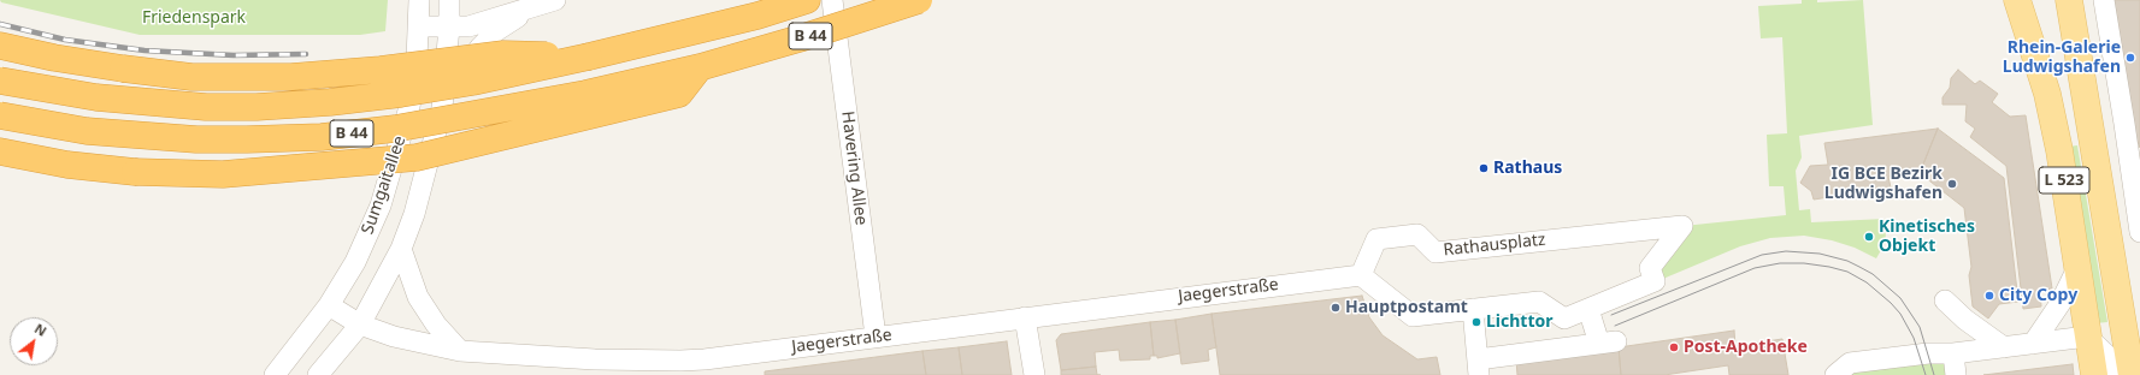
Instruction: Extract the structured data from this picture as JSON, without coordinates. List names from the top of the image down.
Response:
{
  "streets": {
    "highway": ["B 44"],
    "main road": ["L 523"],
    "street": [
      "Havering Allee",
      "Sumgaitallee",
      "Rathausplatz",
      "Jaegerstraße"
    ]
  },
  "crossings": [
    ["Havering Allee", "Jaegerstraße"],
    ["Sumgaitallee", "Jaegerstraße"],
    ["Rathausplatz", "Jaegerstraße"]
  ],
  "parks": ["Friedenspark"],
  "places": [
    "Rhein-Galerie Ludwigshafen",
    "Rathaus",
    "IG BCE Bezirk Ludwigshafen",
    "Kinetisches Objekt",
    "City Copy",
    "Hauptpostamt",
    "Lichttor",
    "Post-Apotheke"
  ],
  "north": "top right"
}
